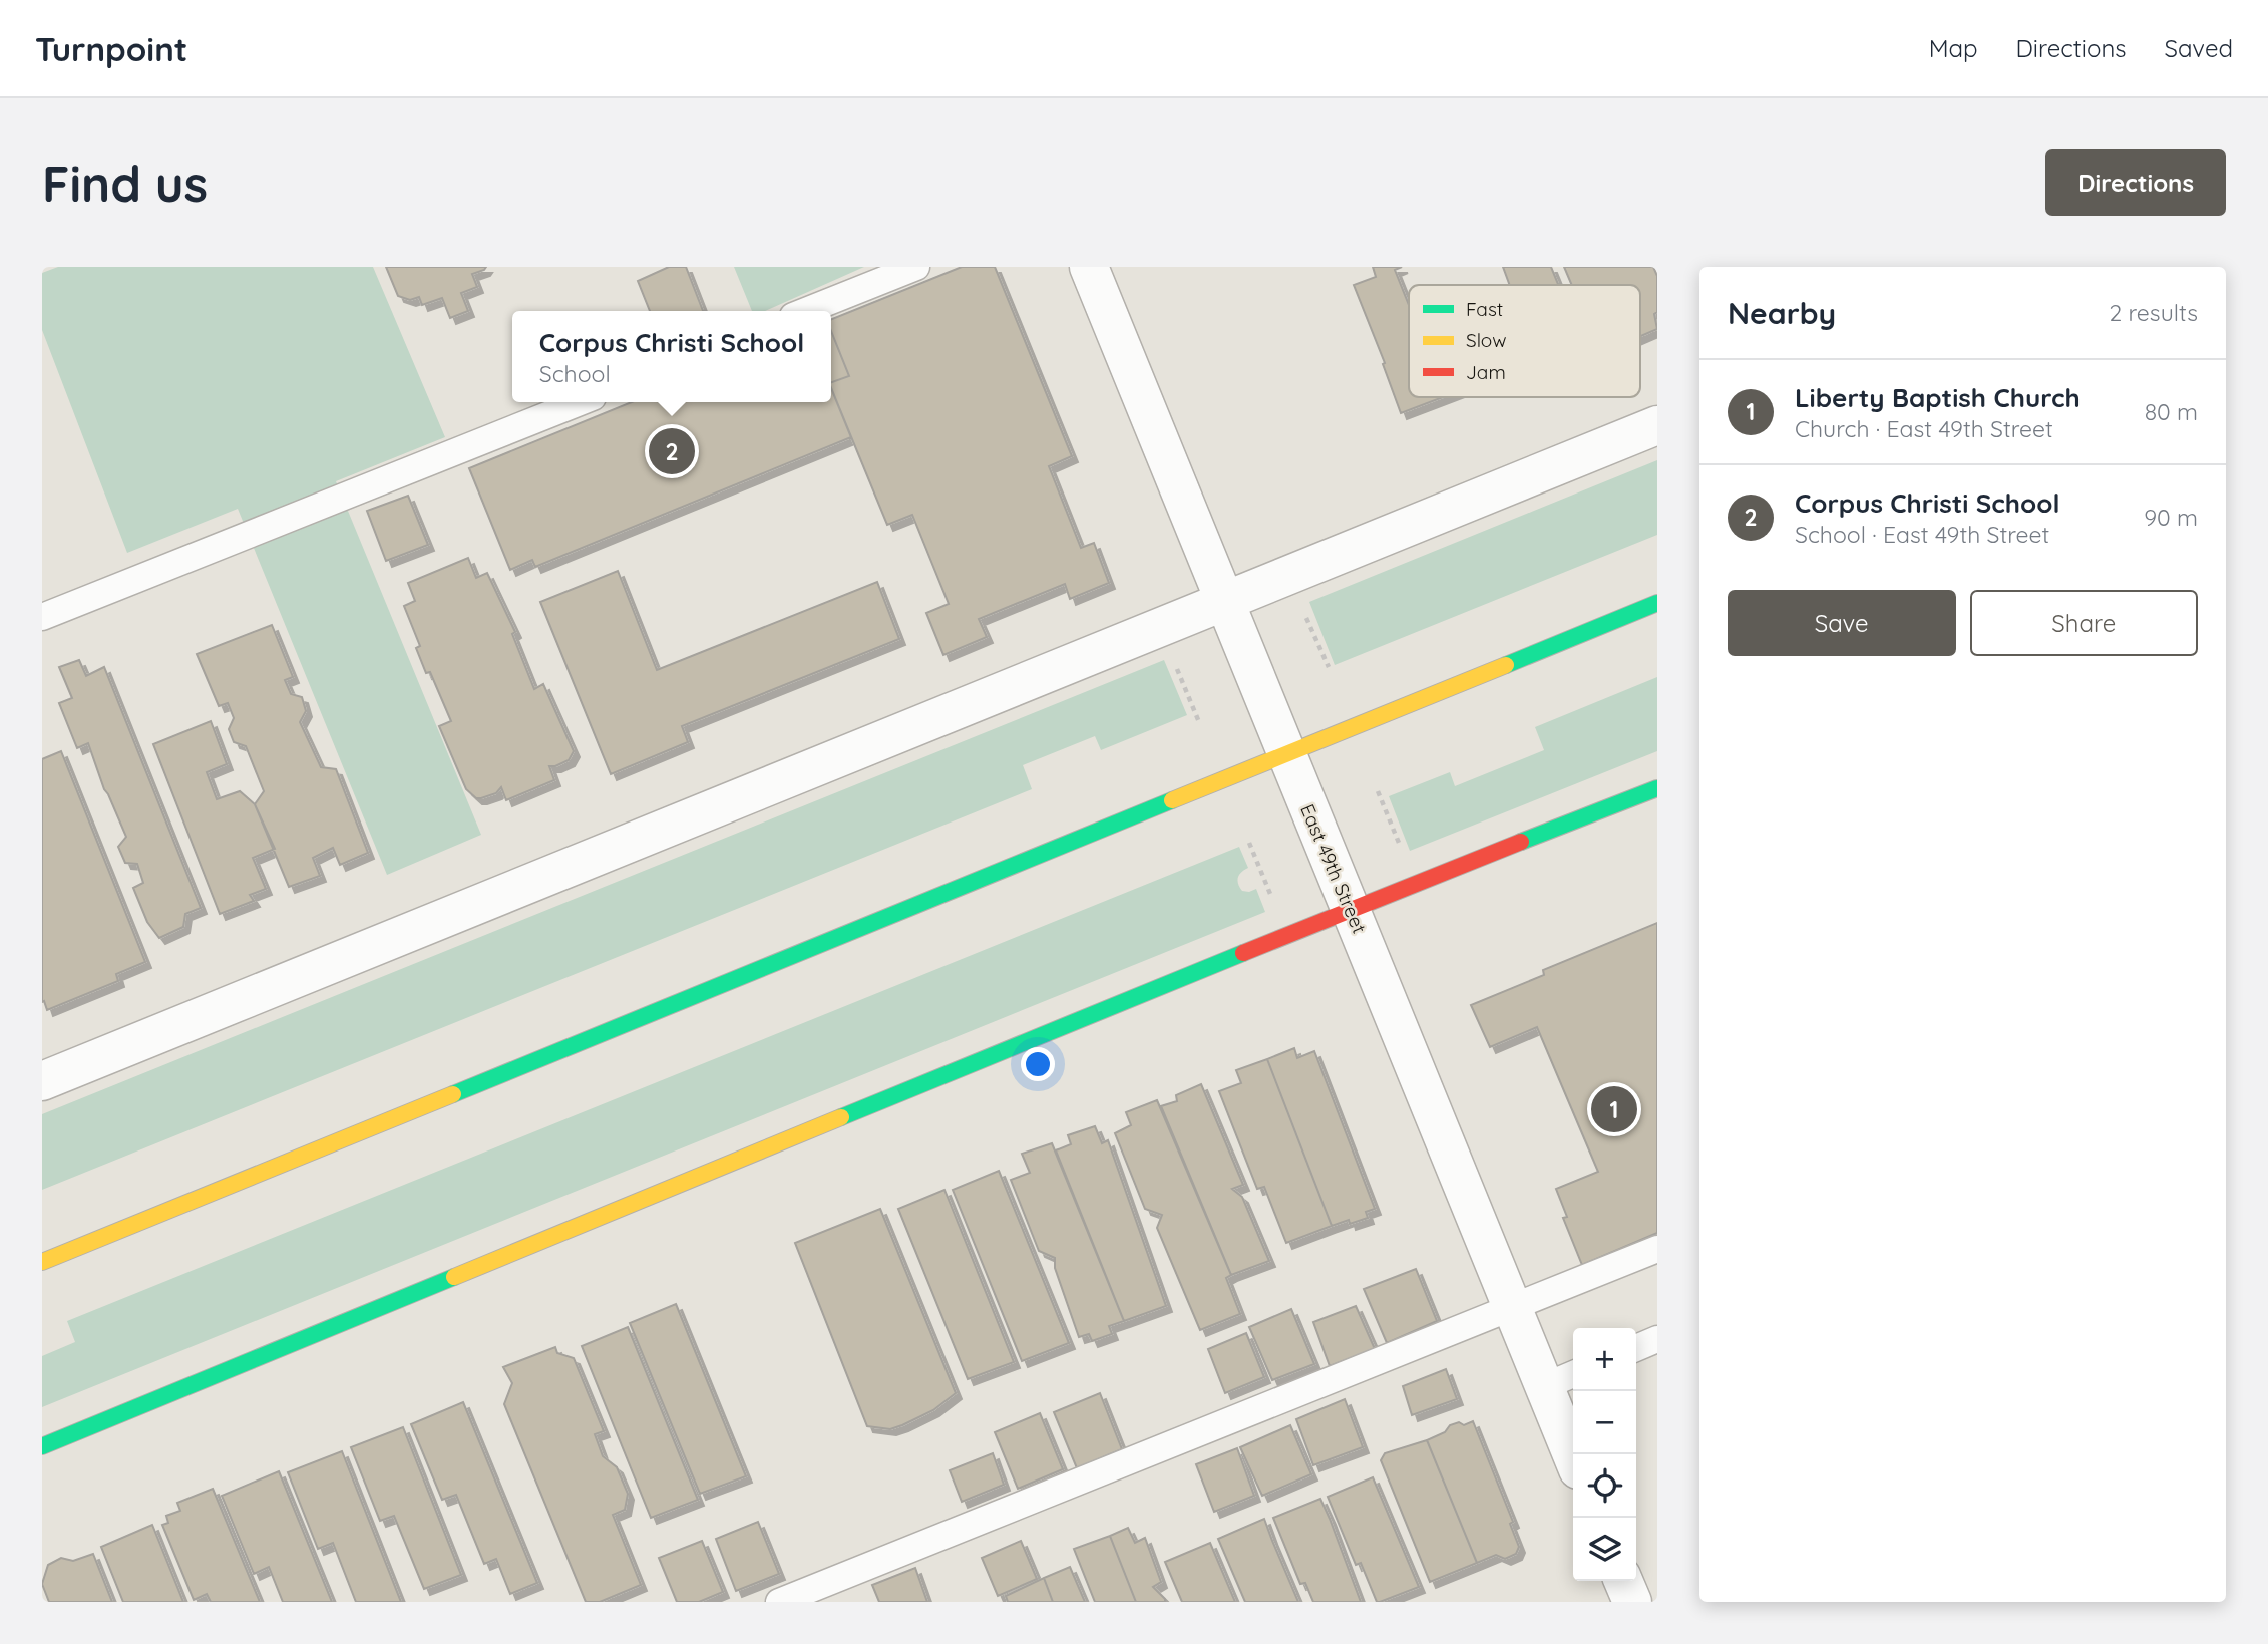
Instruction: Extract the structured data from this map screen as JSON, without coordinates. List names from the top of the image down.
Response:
{
  "streets": {
    "street": ["East 49th Street"]
  },
  "legend": ["Fast", "Slow", "Jam"],
  "page": {
    "header": "Turnpoint",
    "nav": ["Map", "Directions", "Saved"],
    "buttons": [
      "Directions",
      ["Save", "Share"]
    ],
    "title": "Find us",
    "heading": ["Nearby", "2 results"],
    "popup": ["Corpus Christi School", "School"],
    "list": [
      {
        "mark": "1",
        "name": "Liberty Baptish Church",
        "note": "Church · East 49th Street",
        "value": "80 m"
      },
      {
        "mark": "2",
        "name": "Corpus Christi School",
        "note": "School · East 49th Street",
        "value": "90 m"
      }
    ],
    "pins": ["2", "1"],
    "map_buttons": ["+", "−"]
  }
}
